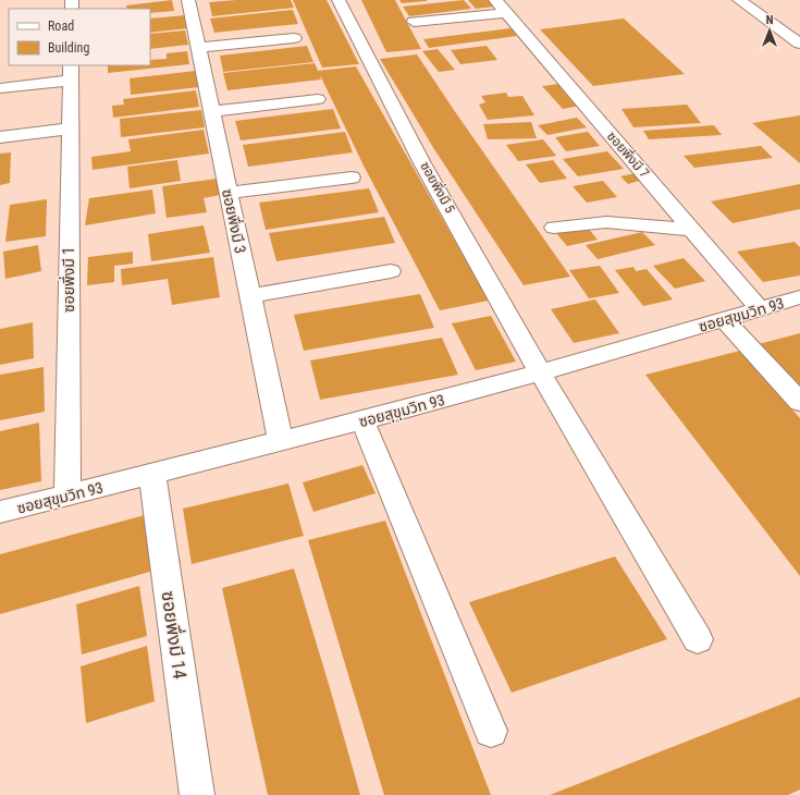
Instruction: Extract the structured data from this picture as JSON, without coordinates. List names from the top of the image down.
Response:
{
  "streets": {
    "street": [
      "ซอยพึ่งมี 7",
      "ซอยพึ่งมี 5",
      "ซอยพึ่งมี 3",
      "ซอยพึ่งมี 1",
      "ซอยสุขุมวิท 93",
      "ซอยพึ่งมี 14"
    ]
  },
  "crossings": [
    ["ซอยพึ่งมี 7", "ซอยสุขุมวิท 93"],
    ["ซอยพึ่งมี 5", "ซอยสุขุมวิท 93"],
    ["ซอยพึ่งมี 3", "ซอยสุขุมวิท 93"],
    ["ซอยพึ่งมี 1", "ซอยสุขุมวิท 93"],
    ["ซอยสุขุมวิท 93", "ซอยพึ่งมี 14"]
  ],
  "legend": ["Road", "Building"],
  "north": "top"
}
